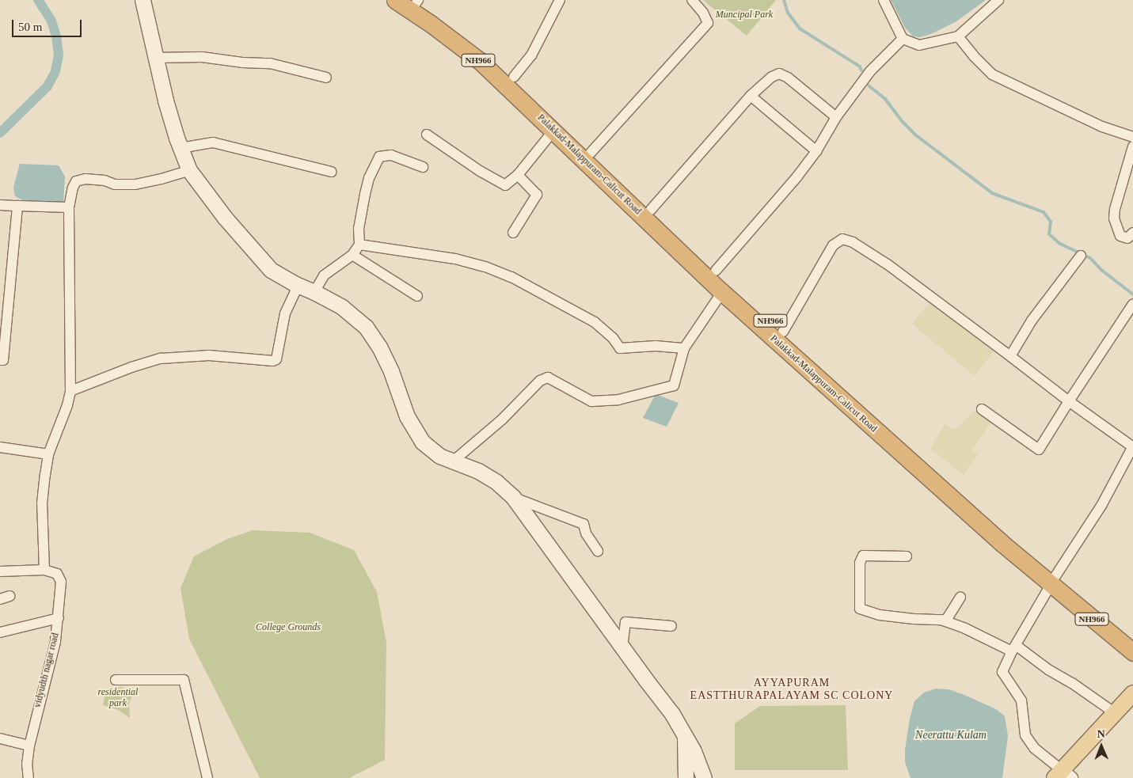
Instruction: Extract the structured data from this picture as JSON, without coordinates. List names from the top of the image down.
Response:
{
  "streets": {
    "highway": ["NH966", "Palakkad-Malappuram-Calicut Road"],
    "street": ["vidyudth nagar road"]
  },
  "districts": ["AYYAPURAM EASTTHURAPALAYAM SC COLONY"],
  "water": ["Neerattu Kulam"],
  "parks": ["Muncipal Park", "College Grounds", "residential park"],
  "scale_bar": "50 m",
  "north": "top"
}
